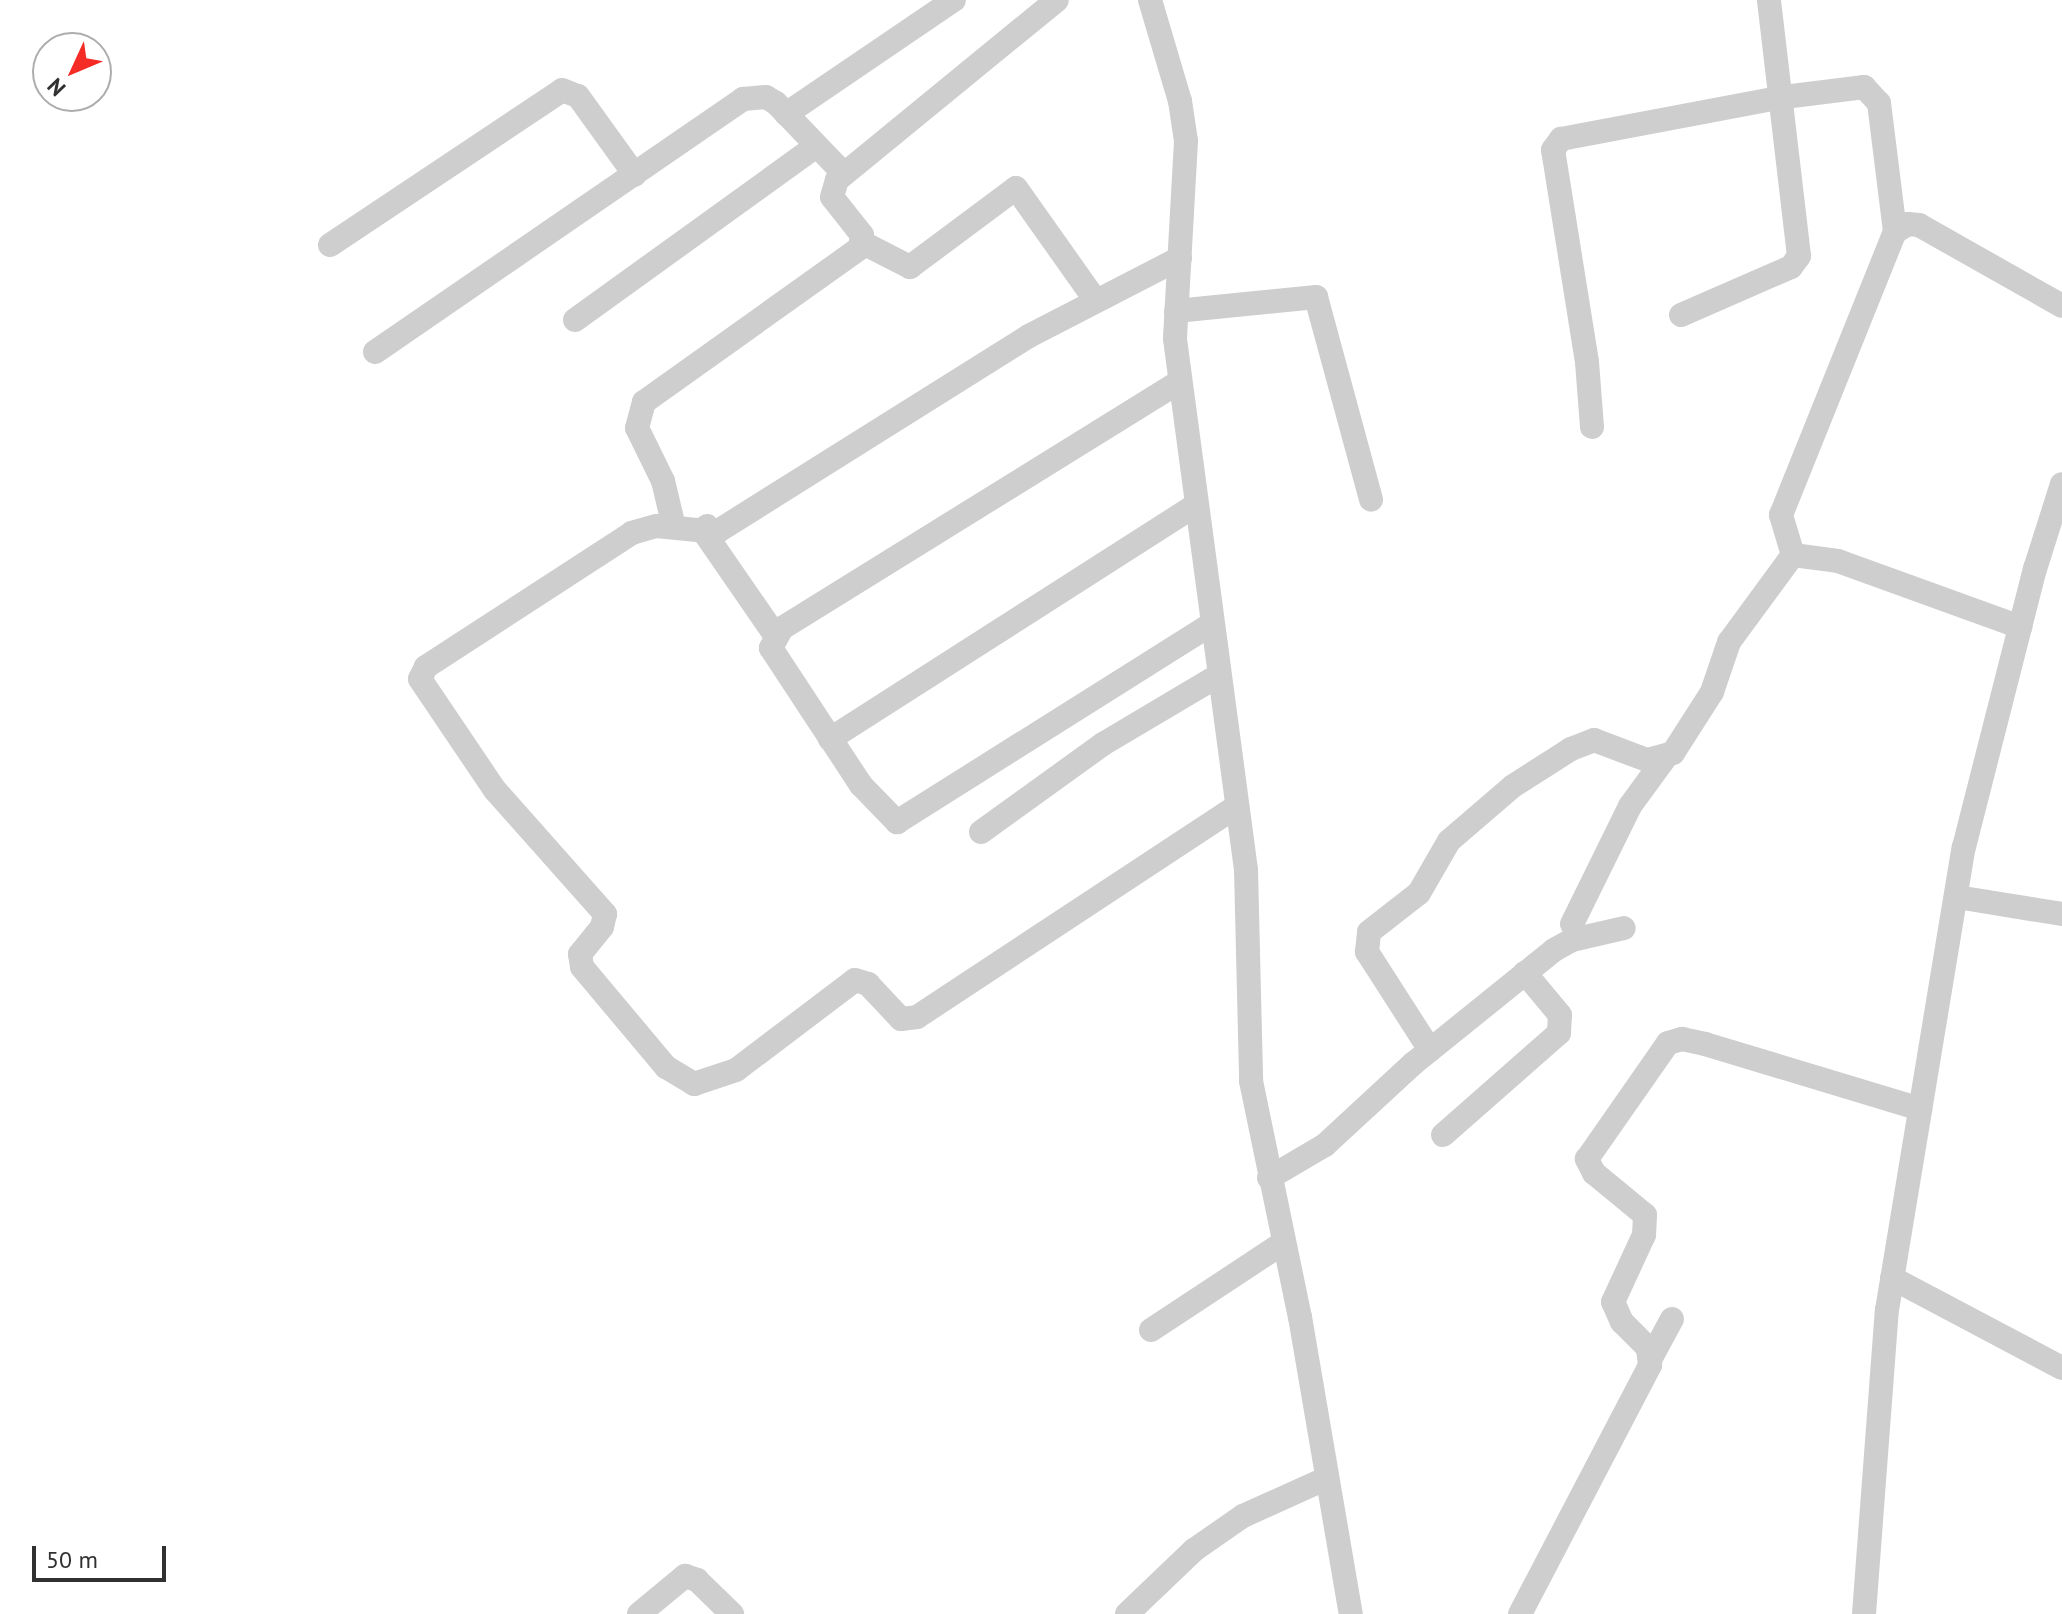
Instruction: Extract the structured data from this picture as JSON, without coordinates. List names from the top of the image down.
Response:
{
  "scale_bar": "50 m",
  "north": "bottom left"
}
